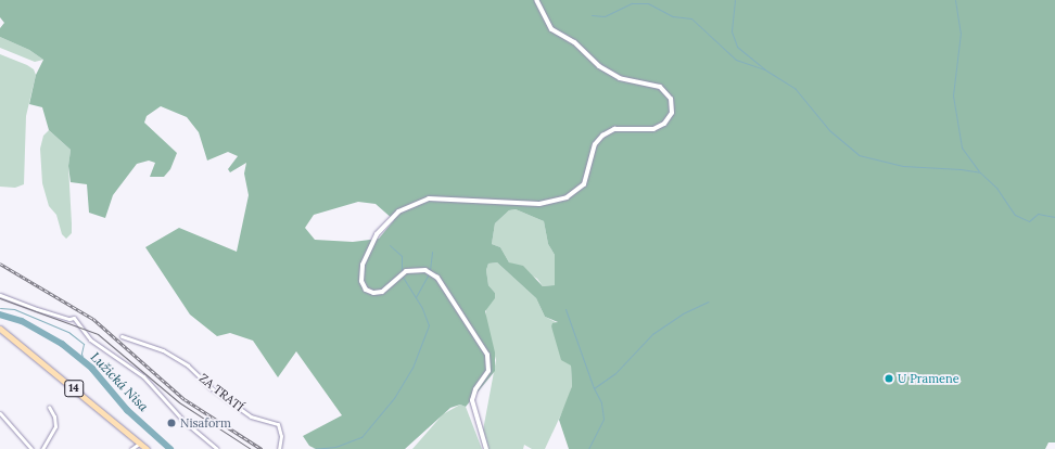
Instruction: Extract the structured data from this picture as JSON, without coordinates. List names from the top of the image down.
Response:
{
  "streets": {
    "main road": ["14"],
    "street": ["ZA TRATÍ"]
  },
  "water": ["Lužická Nisa"],
  "places": ["U Pramene", "Nisaform"]
}
